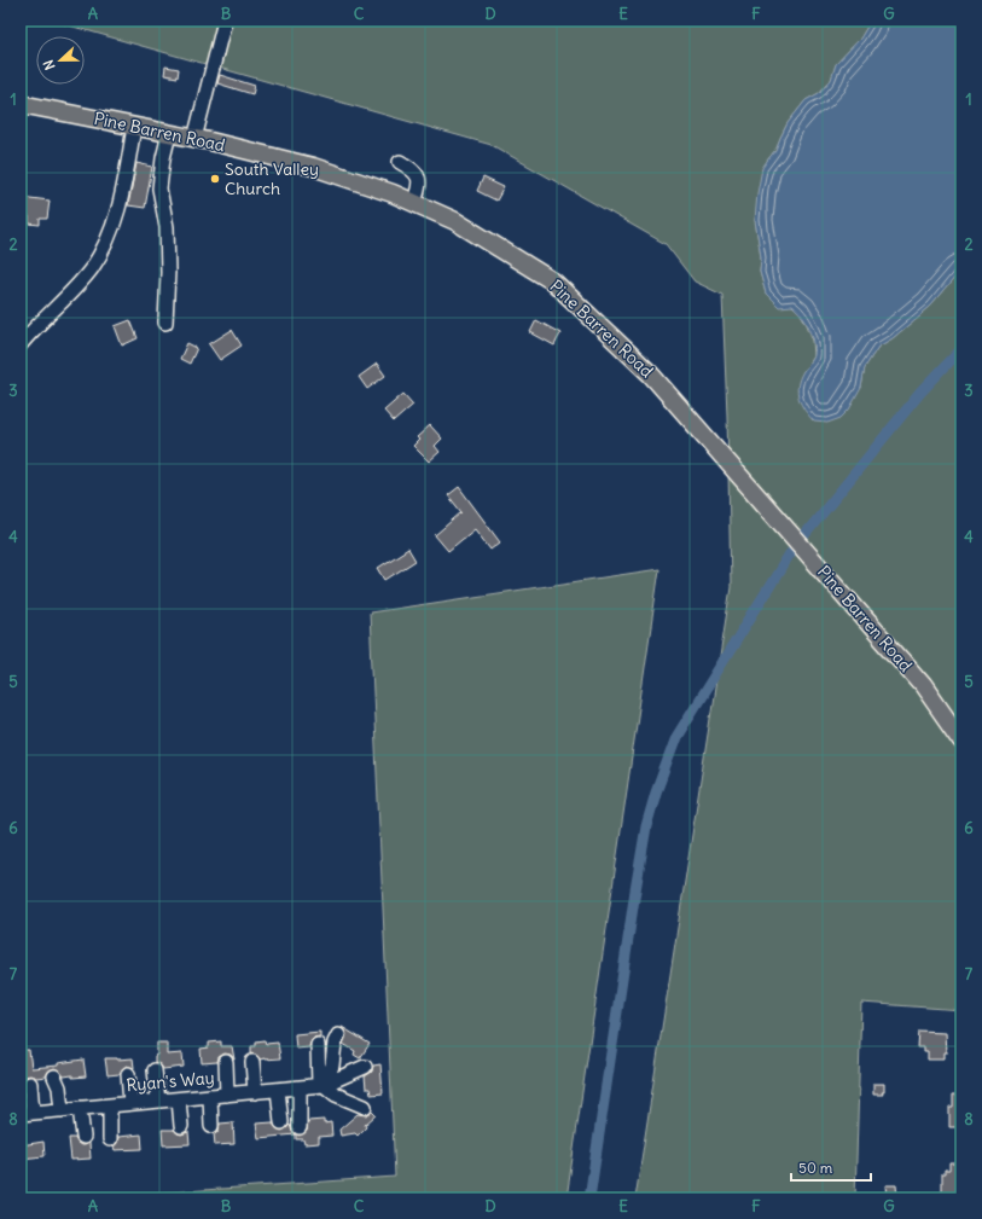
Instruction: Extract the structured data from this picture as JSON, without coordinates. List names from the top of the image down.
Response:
{
  "streets": {
    "main road": ["Pine Barren Road"],
    "street": ["Ryan's Way"]
  },
  "places": ["South Valley Church"],
  "scale_bar": "50 m",
  "north": "left",
  "grid": {
    "columns": [
      "A",
      "B",
      "C",
      "D",
      "E",
      "F",
      "G"
    ],
    "rows": [
      "1",
      "2",
      "3",
      "4",
      "5",
      "6",
      "7",
      "8"
    ]
  }
}
